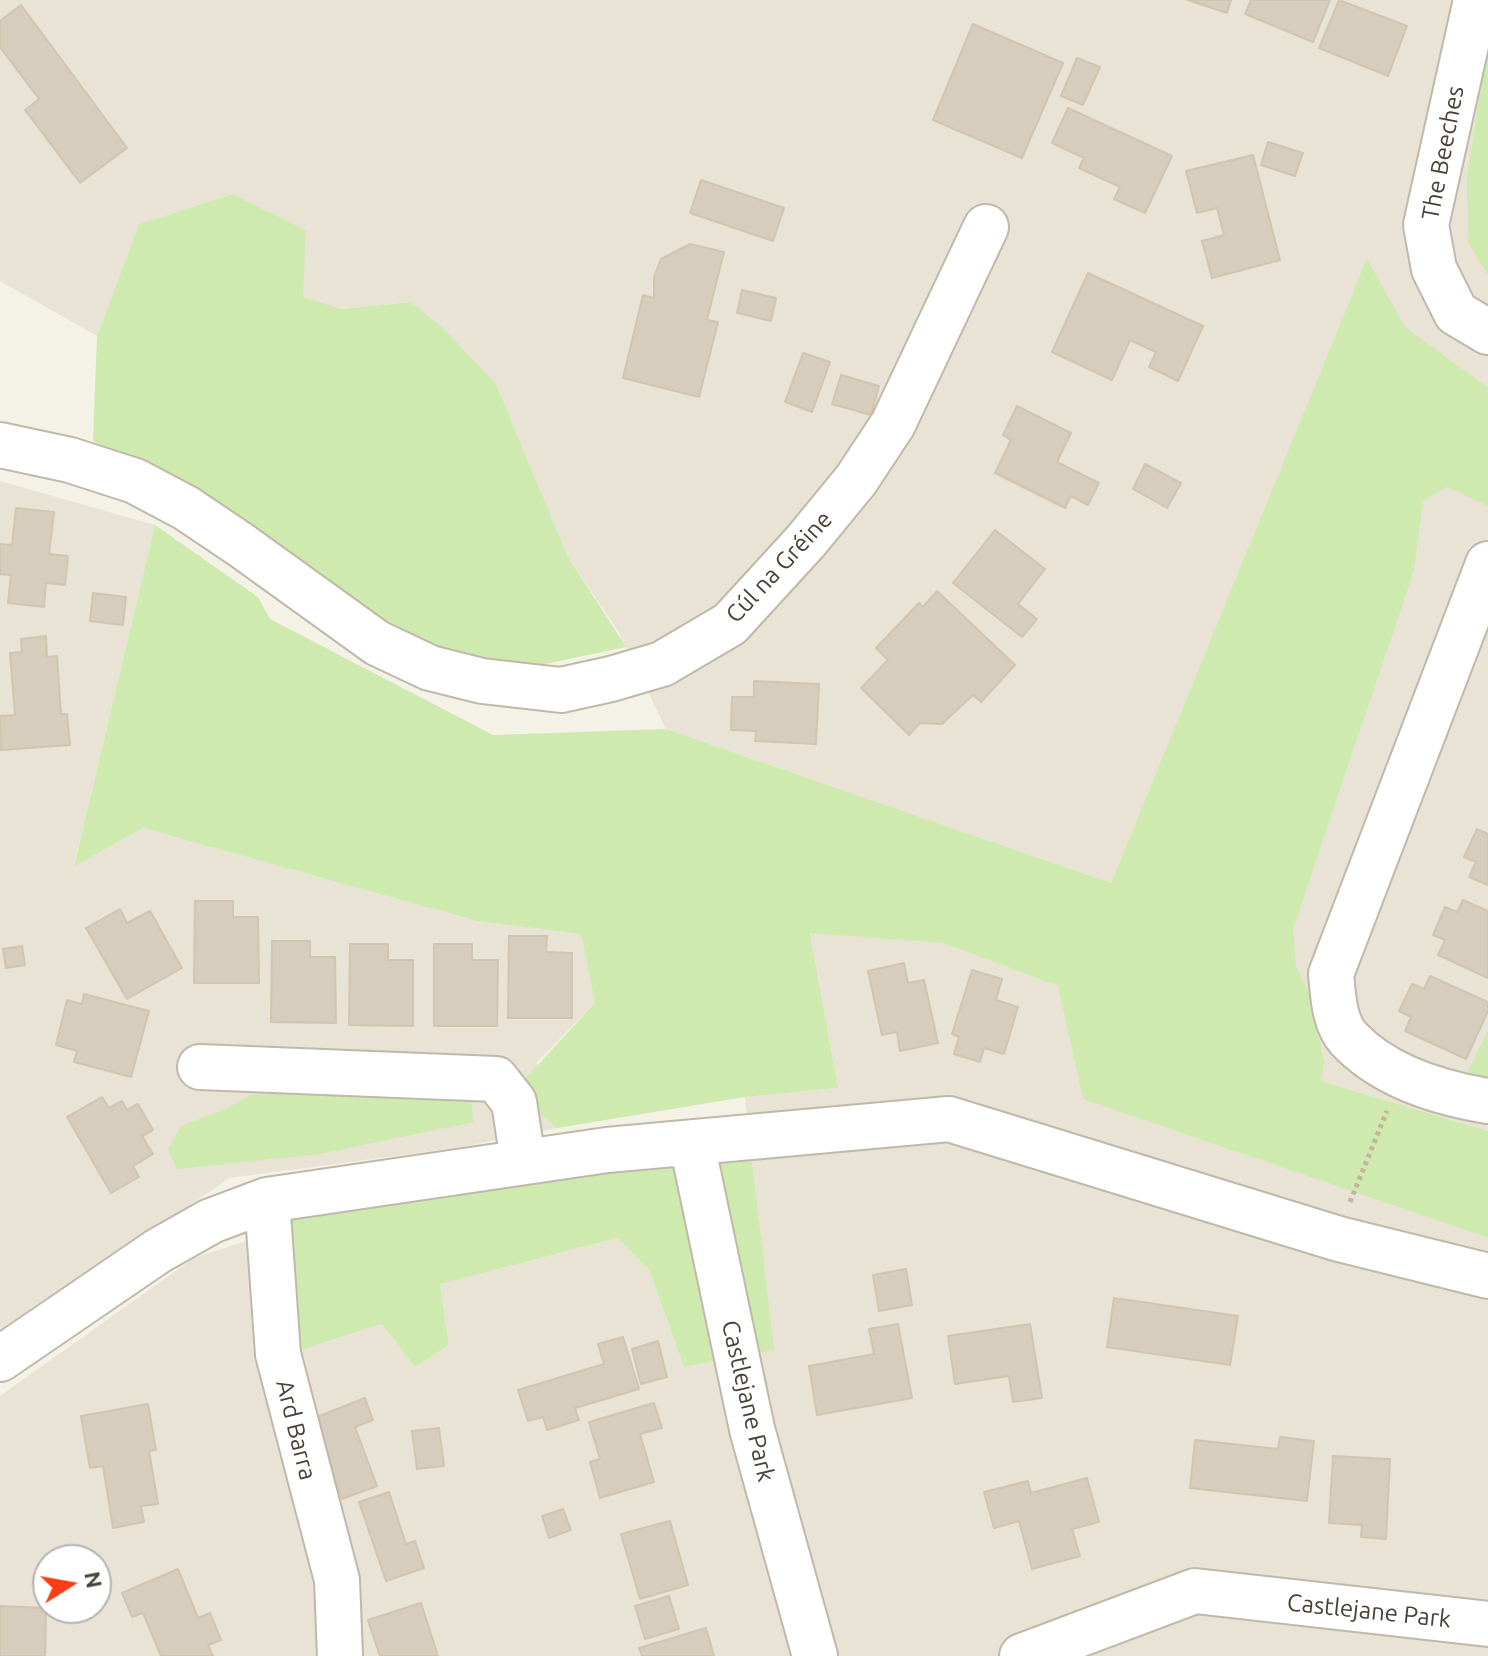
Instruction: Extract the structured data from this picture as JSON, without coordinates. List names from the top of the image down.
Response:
{
  "streets": {
    "street": [
      "The Beeches",
      "Cúl na Gréine",
      "Castlejane Park",
      "Ard Barra"
    ]
  },
  "north": "right"
}
